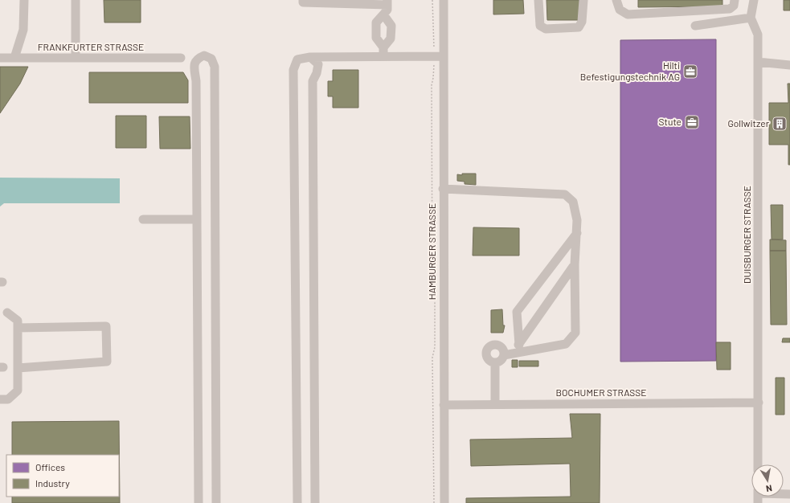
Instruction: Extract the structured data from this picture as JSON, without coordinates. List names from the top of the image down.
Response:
{
  "streets": {
    "street": [
      "FRANKFURTER STRASSE",
      "DUISBURGER STRASSE",
      "HAMBURGER STRASSE",
      "BOCHUMER STRASSE"
    ]
  },
  "crossings": [
    ["DUISBURGER STRASSE", "BOCHUMER STRASSE"],
    ["HAMBURGER STRASSE", "BOCHUMER STRASSE"]
  ],
  "places": {
    "office": ["Hilti Befestigungstechnik AG", "Stute"],
    "building": ["Gollwitzer"]
  },
  "legend": ["Offices", "Industry"],
  "north": "bottom"
}
